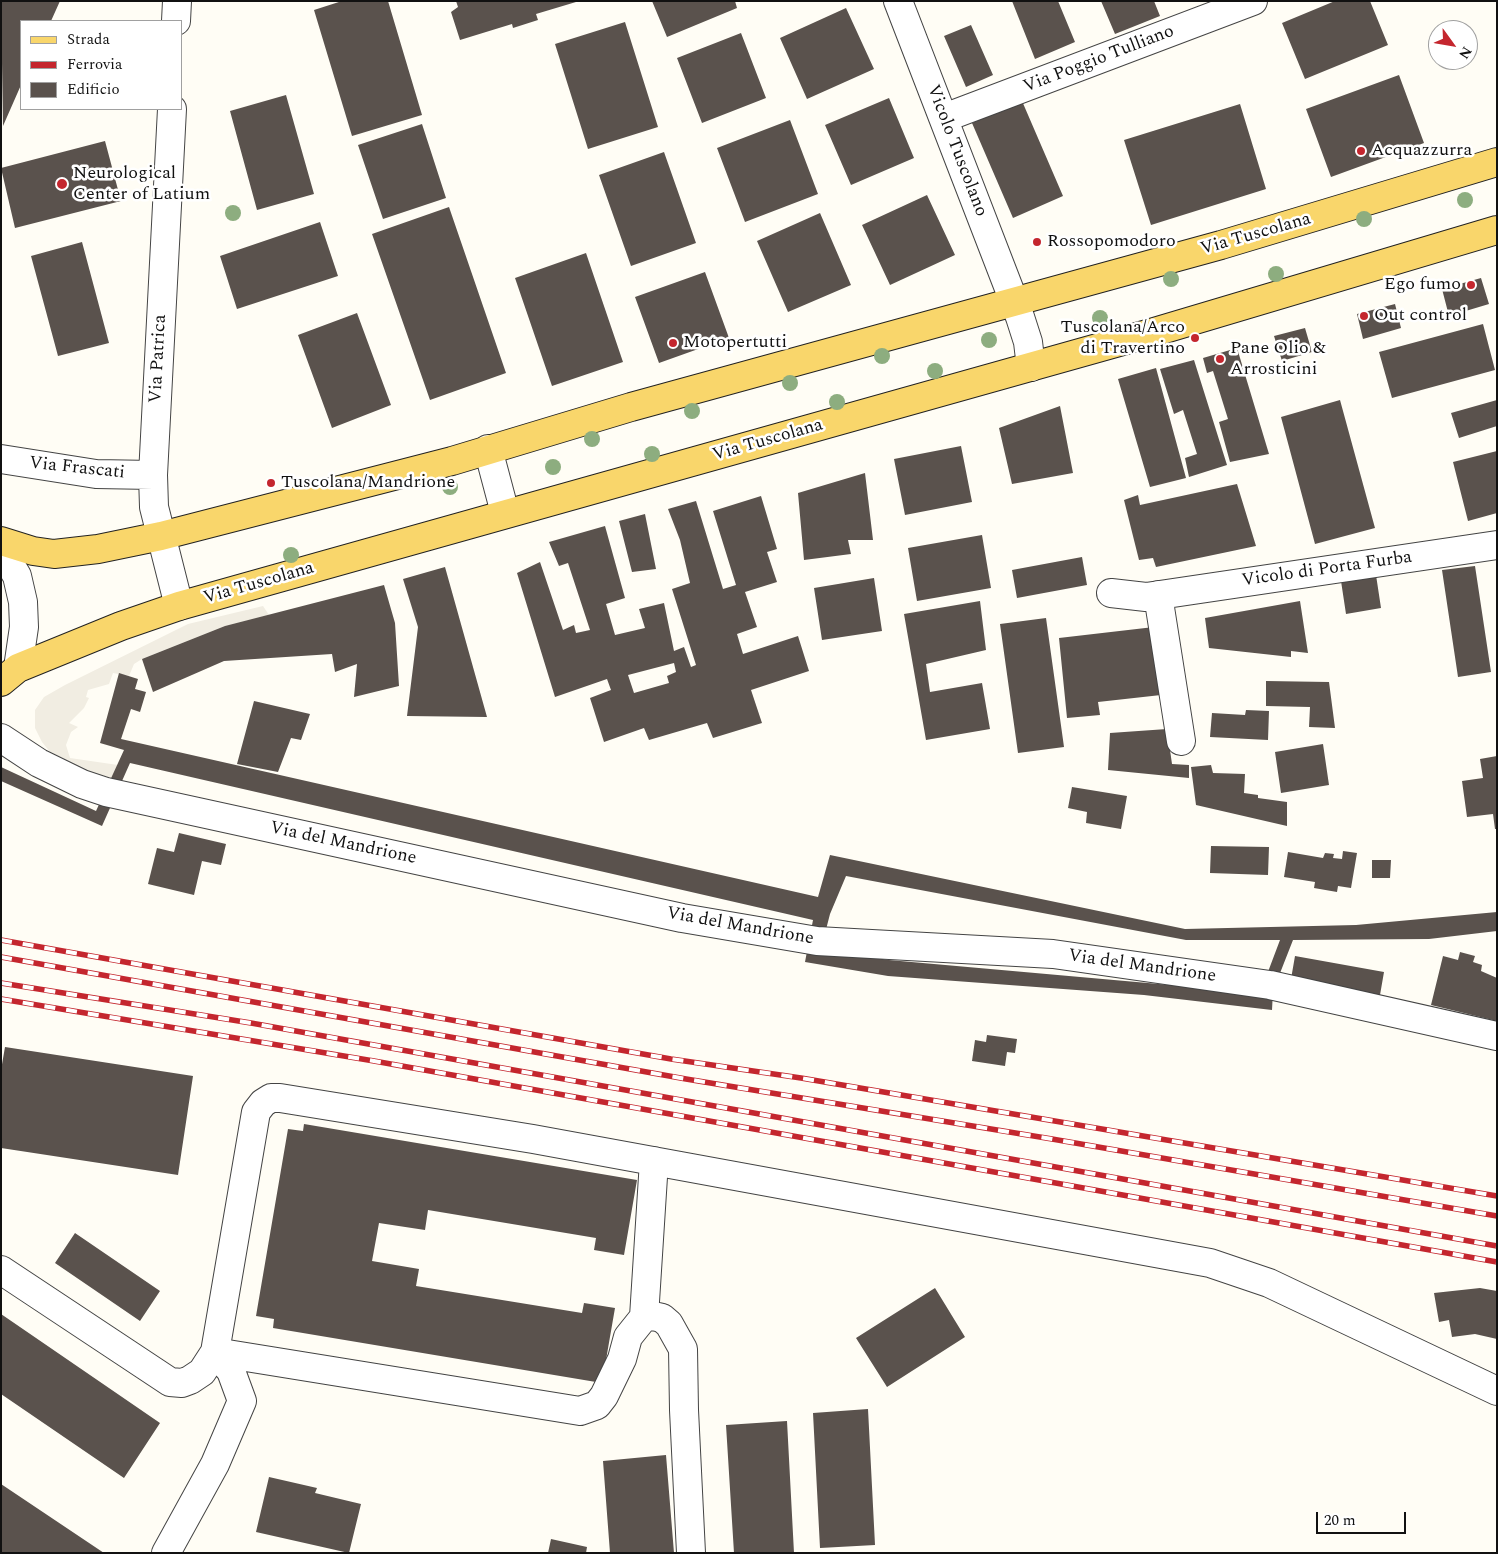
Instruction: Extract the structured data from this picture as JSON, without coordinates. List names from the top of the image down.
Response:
{
  "streets": {
    "main road": ["Via Tuscolana"],
    "street": [
      "Via Poggio Tulliano",
      "Vicolo Tuscolano",
      "Via Patrica",
      "Via Frascati",
      "Vicolo di Porta Furba",
      "Via del Mandrione"
    ]
  },
  "crossings": [
    ["Via Poggio Tulliano", "Vicolo Tuscolano"],
    ["Vicolo Tuscolano", "Via Tuscolana"],
    ["Via Tuscolana", "Via Patrica"],
    ["Via Patrica", "Via Frascati"]
  ],
  "places": [
    "Acquazzurra",
    "Neurological Center of Latium",
    "Rossopomodoro",
    "Ego fumo",
    "Out control",
    "Tuscolana/Arco di Travertino",
    "Motopertutti",
    "Pane Olio & Arrosticini",
    "Tuscolana/Mandrione"
  ],
  "legend": ["Strada", "Ferrovia", "Edificio"],
  "scale_bar": "20 m",
  "north": "bottom right"
}
